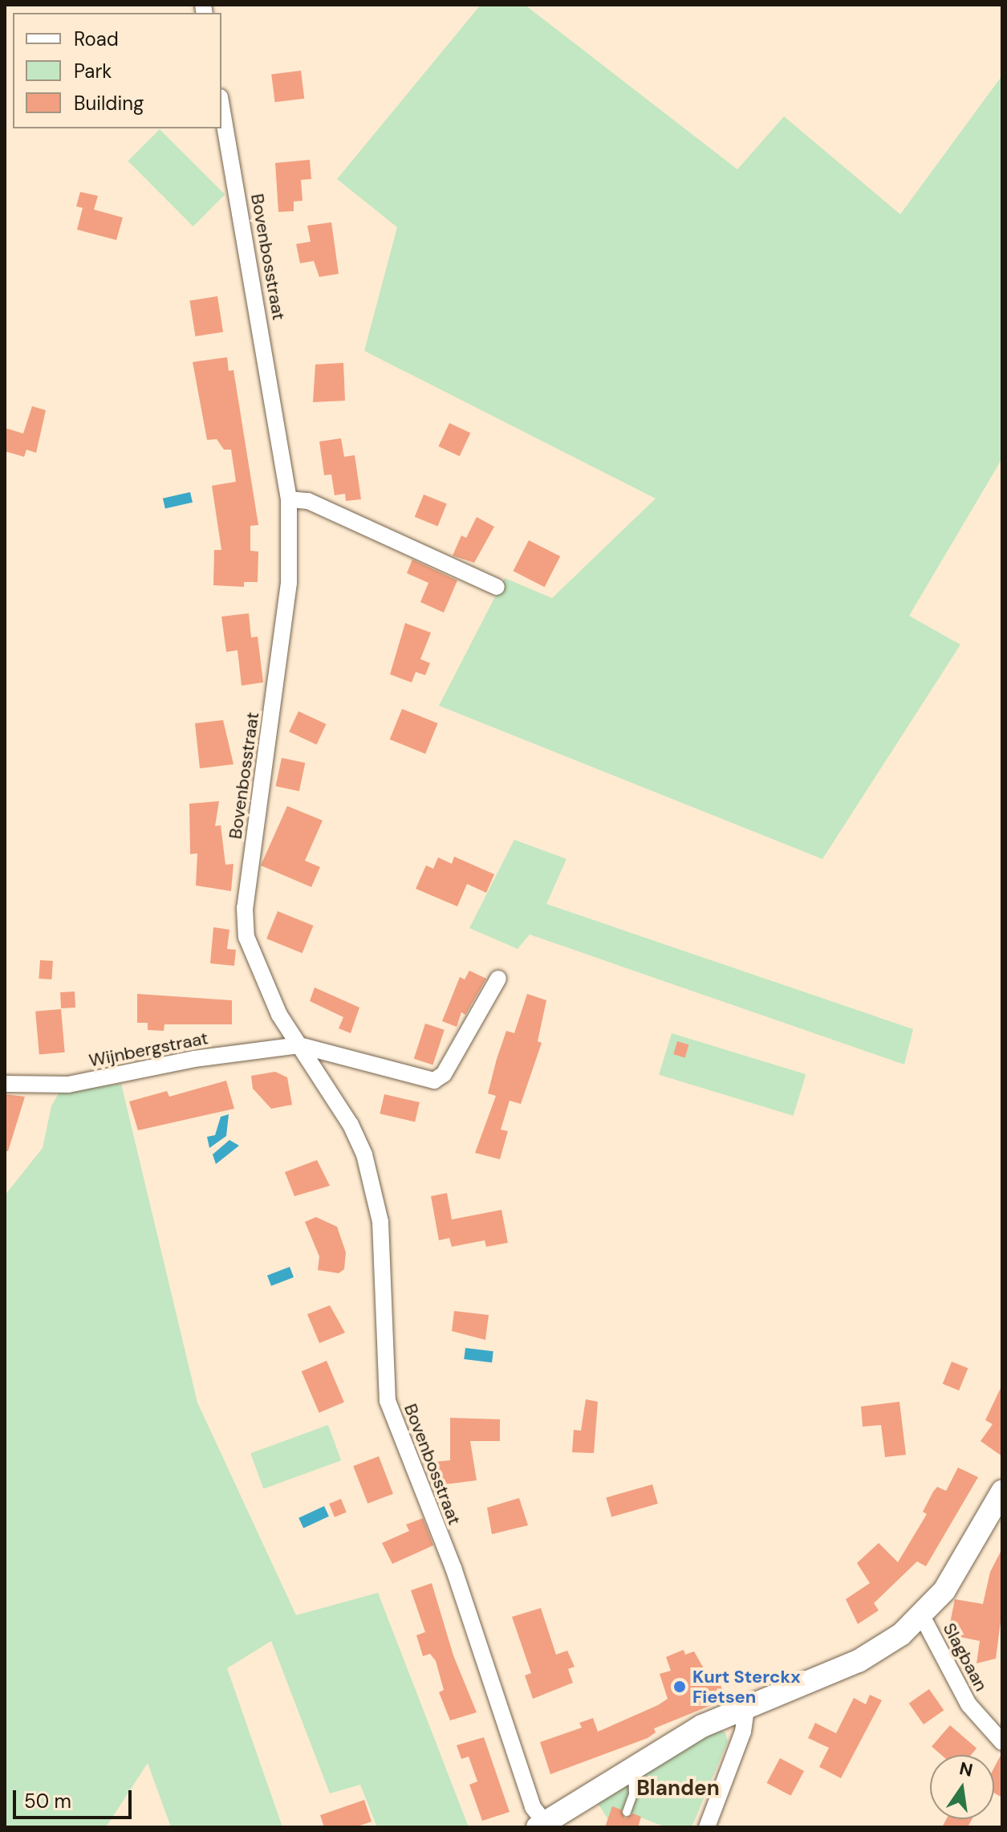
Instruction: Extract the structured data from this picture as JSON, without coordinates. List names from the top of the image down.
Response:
{
  "streets": {
    "street": ["Bovenbosstraat", "Wijnbergstraat", "Slagbaan"]
  },
  "crossings": [
    ["Bovenbosstraat", "Wijnbergstraat"]
  ],
  "districts": ["Blanden"],
  "places": ["Kurt Sterckx Fietsen"],
  "legend": ["Road", "Park", "Building"],
  "scale_bar": "50 m",
  "north": "top"
}
